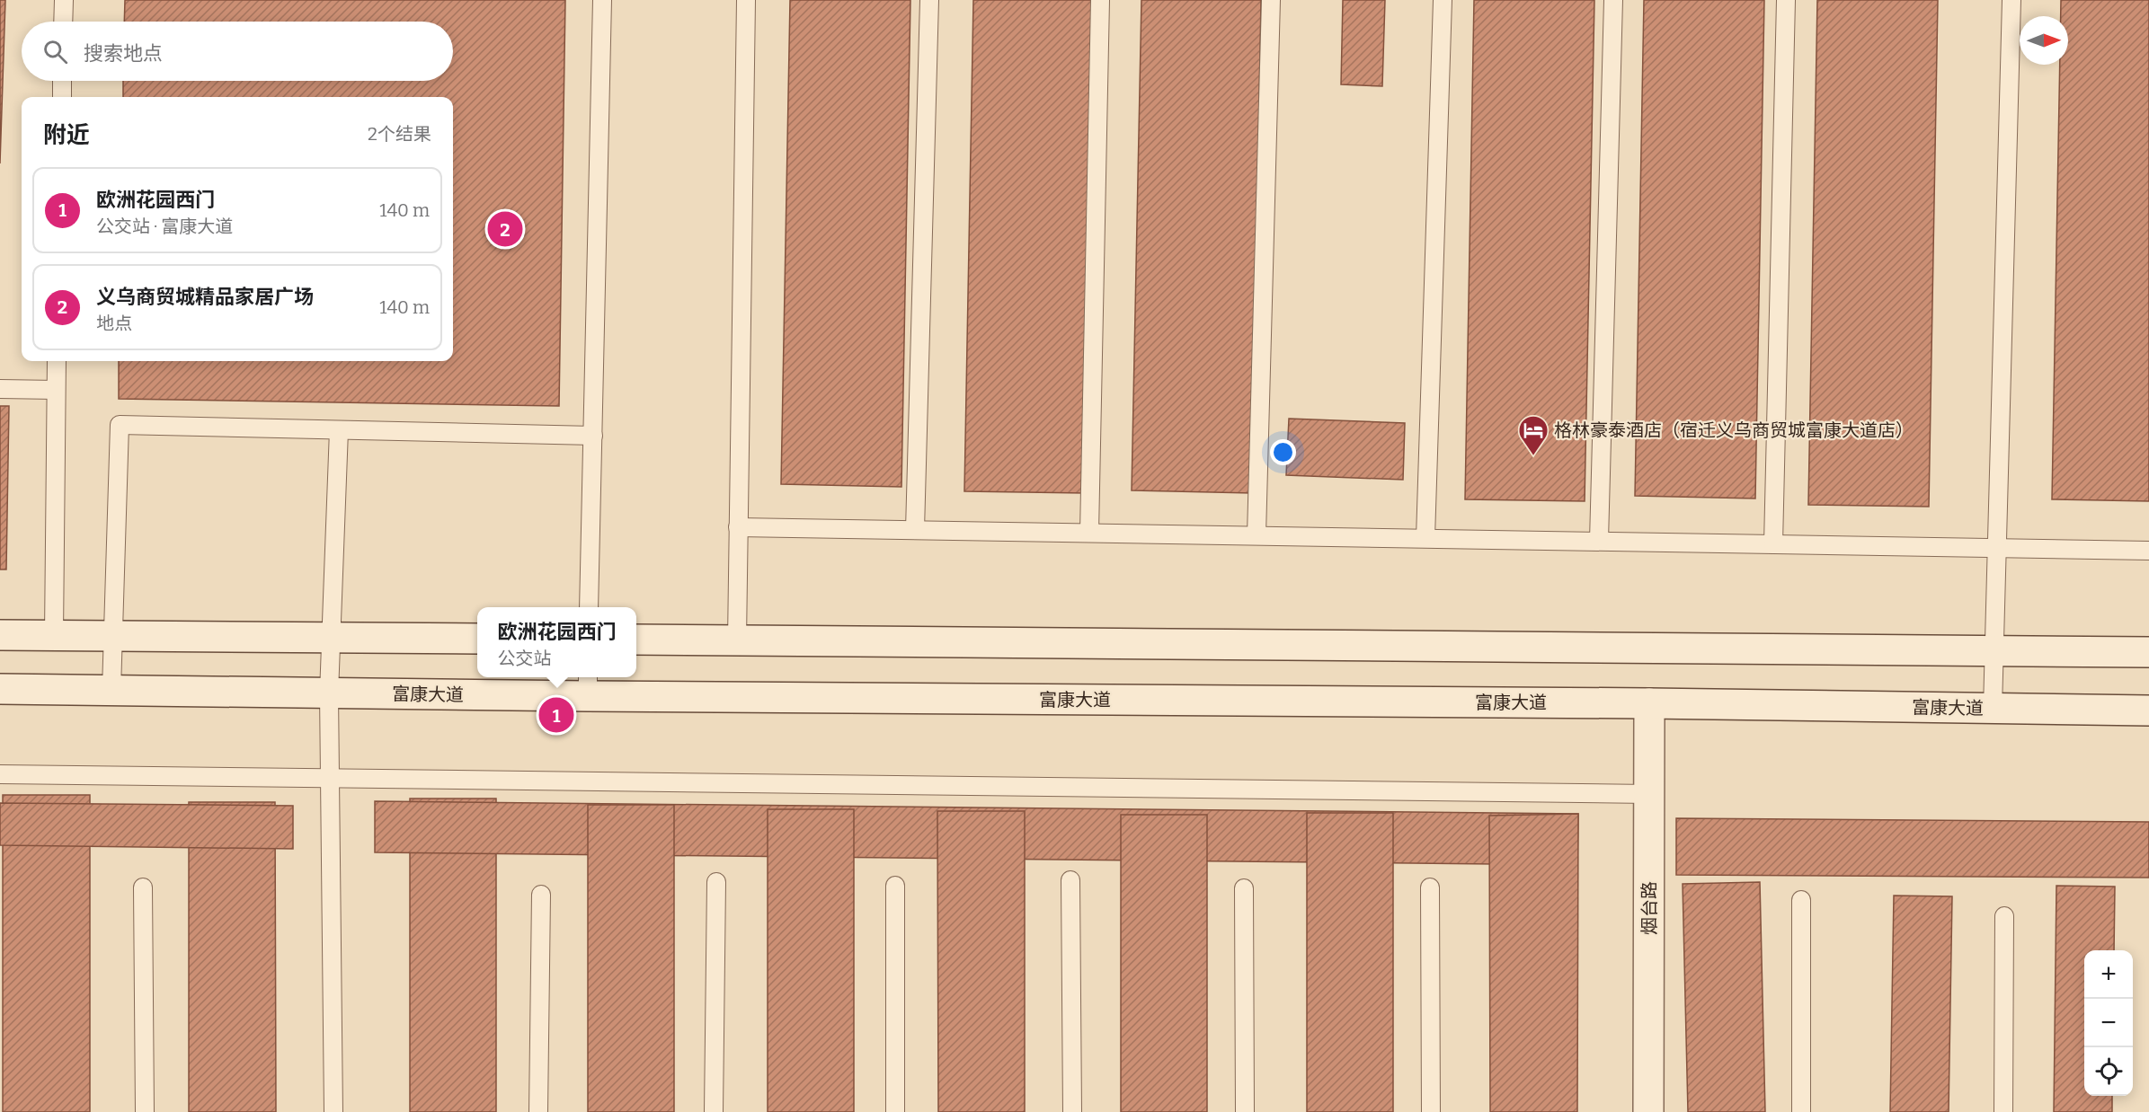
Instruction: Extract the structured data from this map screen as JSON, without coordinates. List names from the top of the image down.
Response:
{
  "streets": {
    "street": ["富康大道", "烟台路"]
  },
  "crossings": [
    ["富康大道", "烟台路"]
  ],
  "places": {
    "hotel": ["格林豪泰酒店（宿迁义乌商贸城富康大道店）"]
  },
  "north": "right",
  "page": {
    "search": "搜索地点",
    "heading": ["附近", "2个结果"],
    "list": [
      {
        "mark": "1",
        "name": "欧洲花园西门",
        "note": "公交站 · 富康大道",
        "value": "140 m"
      },
      {
        "mark": "2",
        "name": "义乌商贸城精品家居广场",
        "note": "地点",
        "value": "140 m"
      }
    ],
    "pins": ["2", "1"],
    "popup": ["欧洲花园西门", "公交站"],
    "map_buttons": ["+", "−"]
  }
}
